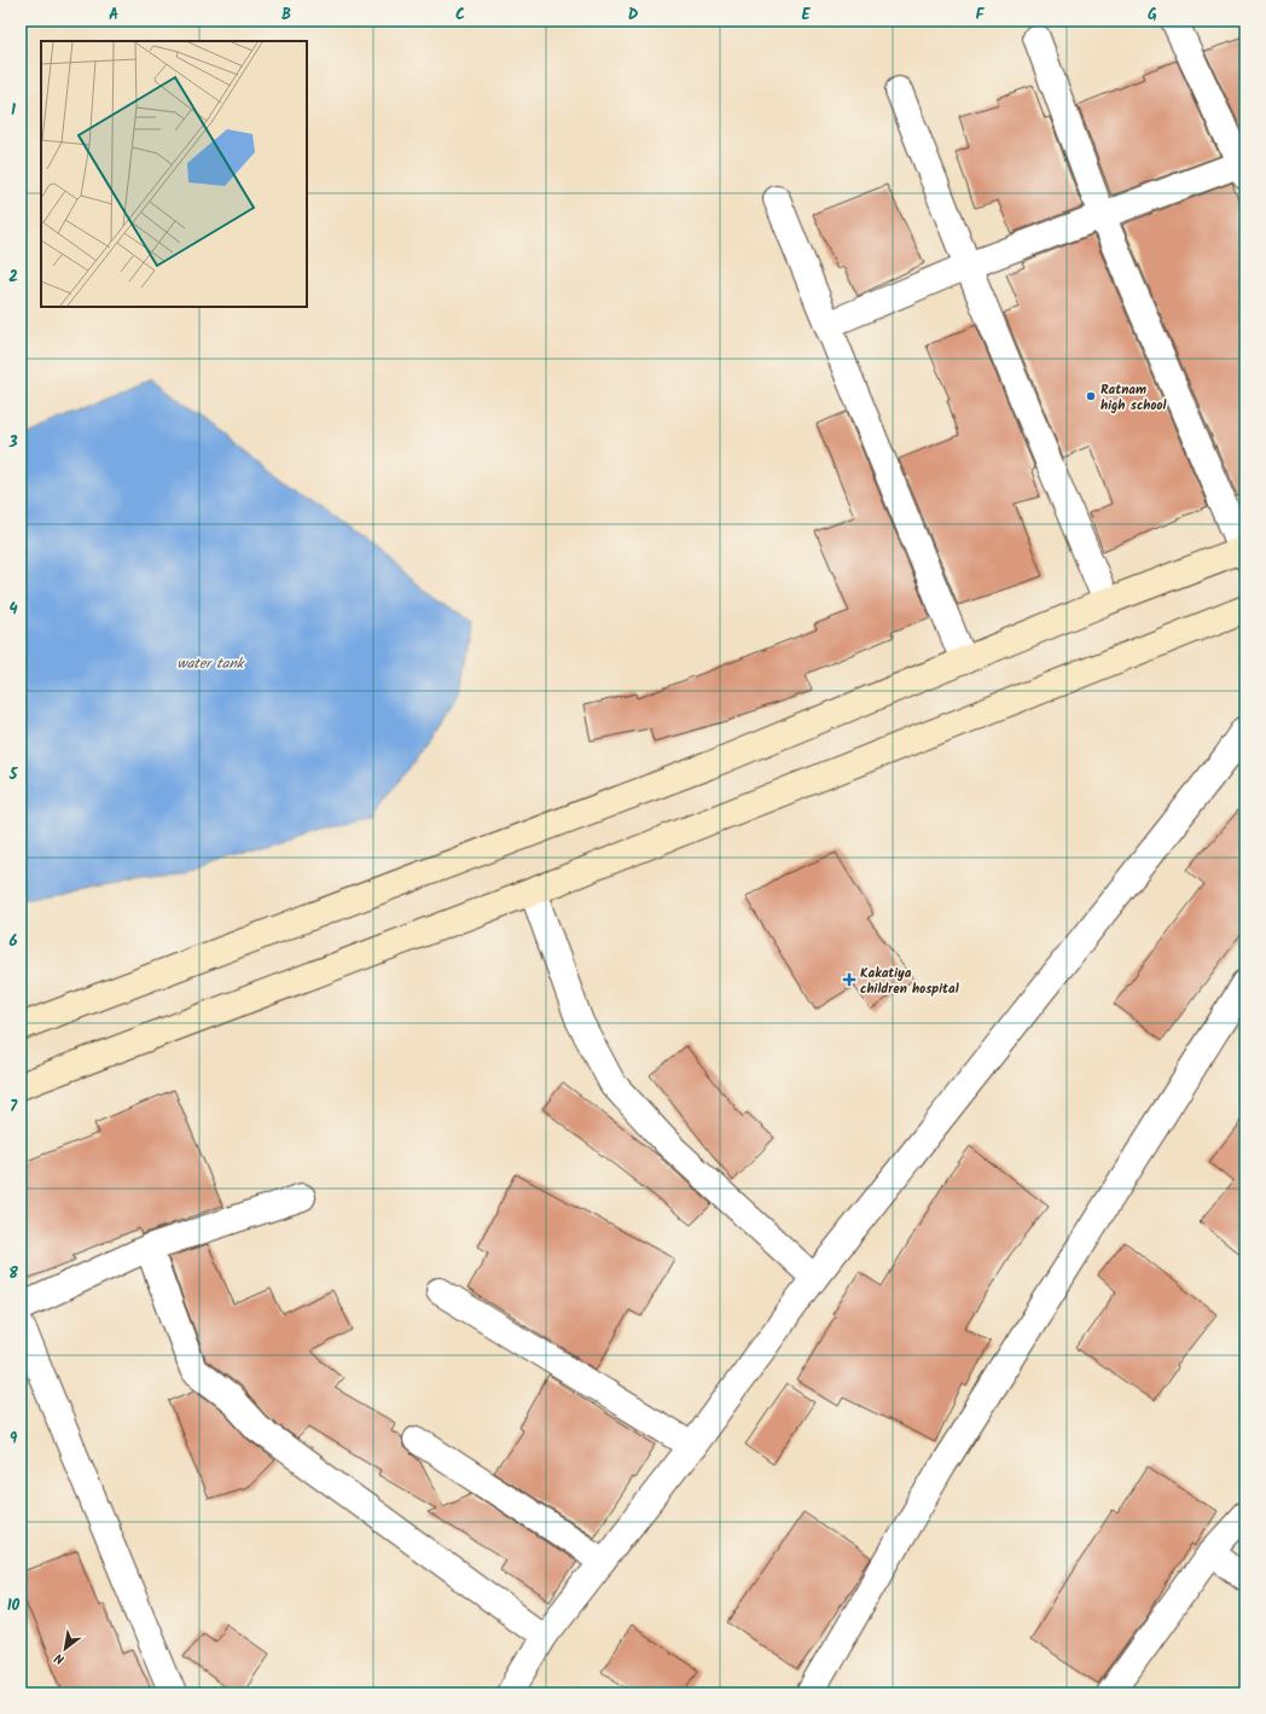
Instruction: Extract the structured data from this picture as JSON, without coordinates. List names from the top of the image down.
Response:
{
  "water": ["water tank"],
  "places": {
    "other": ["Ratnam high school"],
    "health": ["Kakatiya children hospital"]
  },
  "north": "bottom left",
  "grid": {
    "columns": [
      "A",
      "B",
      "C",
      "D",
      "E",
      "F",
      "G"
    ],
    "rows": [
      "1",
      "2",
      "3",
      "4",
      "5",
      "6",
      "7",
      "8",
      "9",
      "10"
    ]
  }
}
